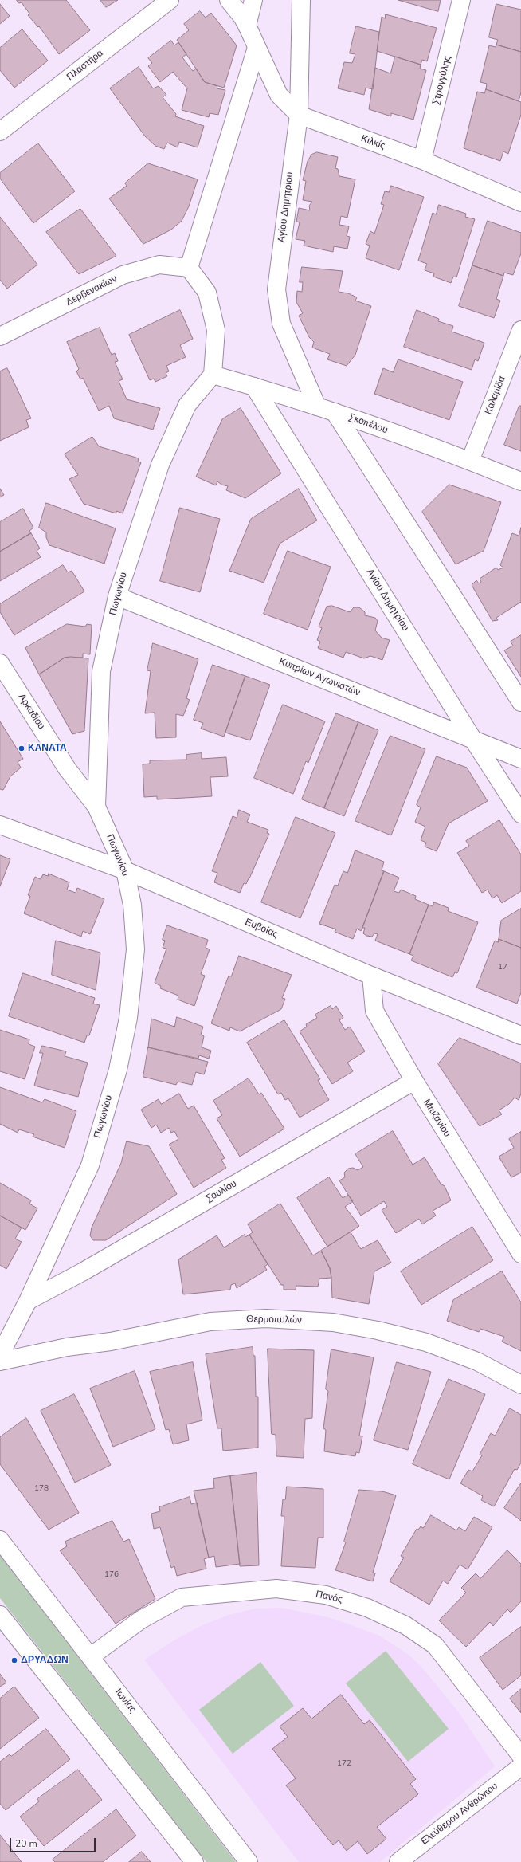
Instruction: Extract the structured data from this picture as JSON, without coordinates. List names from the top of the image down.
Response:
{
  "streets": {
    "street": [
      "Πλαστήρα",
      "Στρογγύλης",
      "Κιλκίς",
      "Αγίου Δημητρίου",
      "Δερβενακίων",
      "Καλαμίδα",
      "Σκοπέλου",
      "Πωγωνίου",
      "Κυπρίων Αγωνιστών",
      "Αρκαδίου",
      "Ευβοίας",
      "Μπιζανίου",
      "Σουλίου",
      "Θερμοπυλών",
      "Πανός",
      "Ιωνίας",
      "Ελεύθερου Ανθρώπου"
    ]
  },
  "crossings": [
    ["Στρογγύλης", "Κιλκίς"],
    ["Κιλκίς", "Αγίου Δημητρίου"],
    ["Αγίου Δημητρίου", "Σκοπέλου"],
    ["Αγίου Δημητρίου", "Κυπρίων Αγωνιστών"],
    ["Καλαμίδα", "Σκοπέλου"],
    ["Σκοπέλου", "Πωγωνίου"],
    ["Πωγωνίου", "Κυπρίων Αγωνιστών"],
    ["Πωγωνίου", "Αρκαδίου"],
    ["Πωγωνίου", "Ευβοίας"],
    ["Πωγωνίου", "Σουλίου"],
    ["Ευβοίας", "Μπιζανίου"],
    ["Μπιζανίου", "Σουλίου"],
    ["Πανός", "Ιωνίας"]
  ],
  "places": ["ΚΑΝΑΤΑ", "ΔΡΥΑΔΩΝ"],
  "house_numbers": [
    "17",
    "178",
    "176",
    "172"
  ],
  "scale_bar": "20 m"
}
